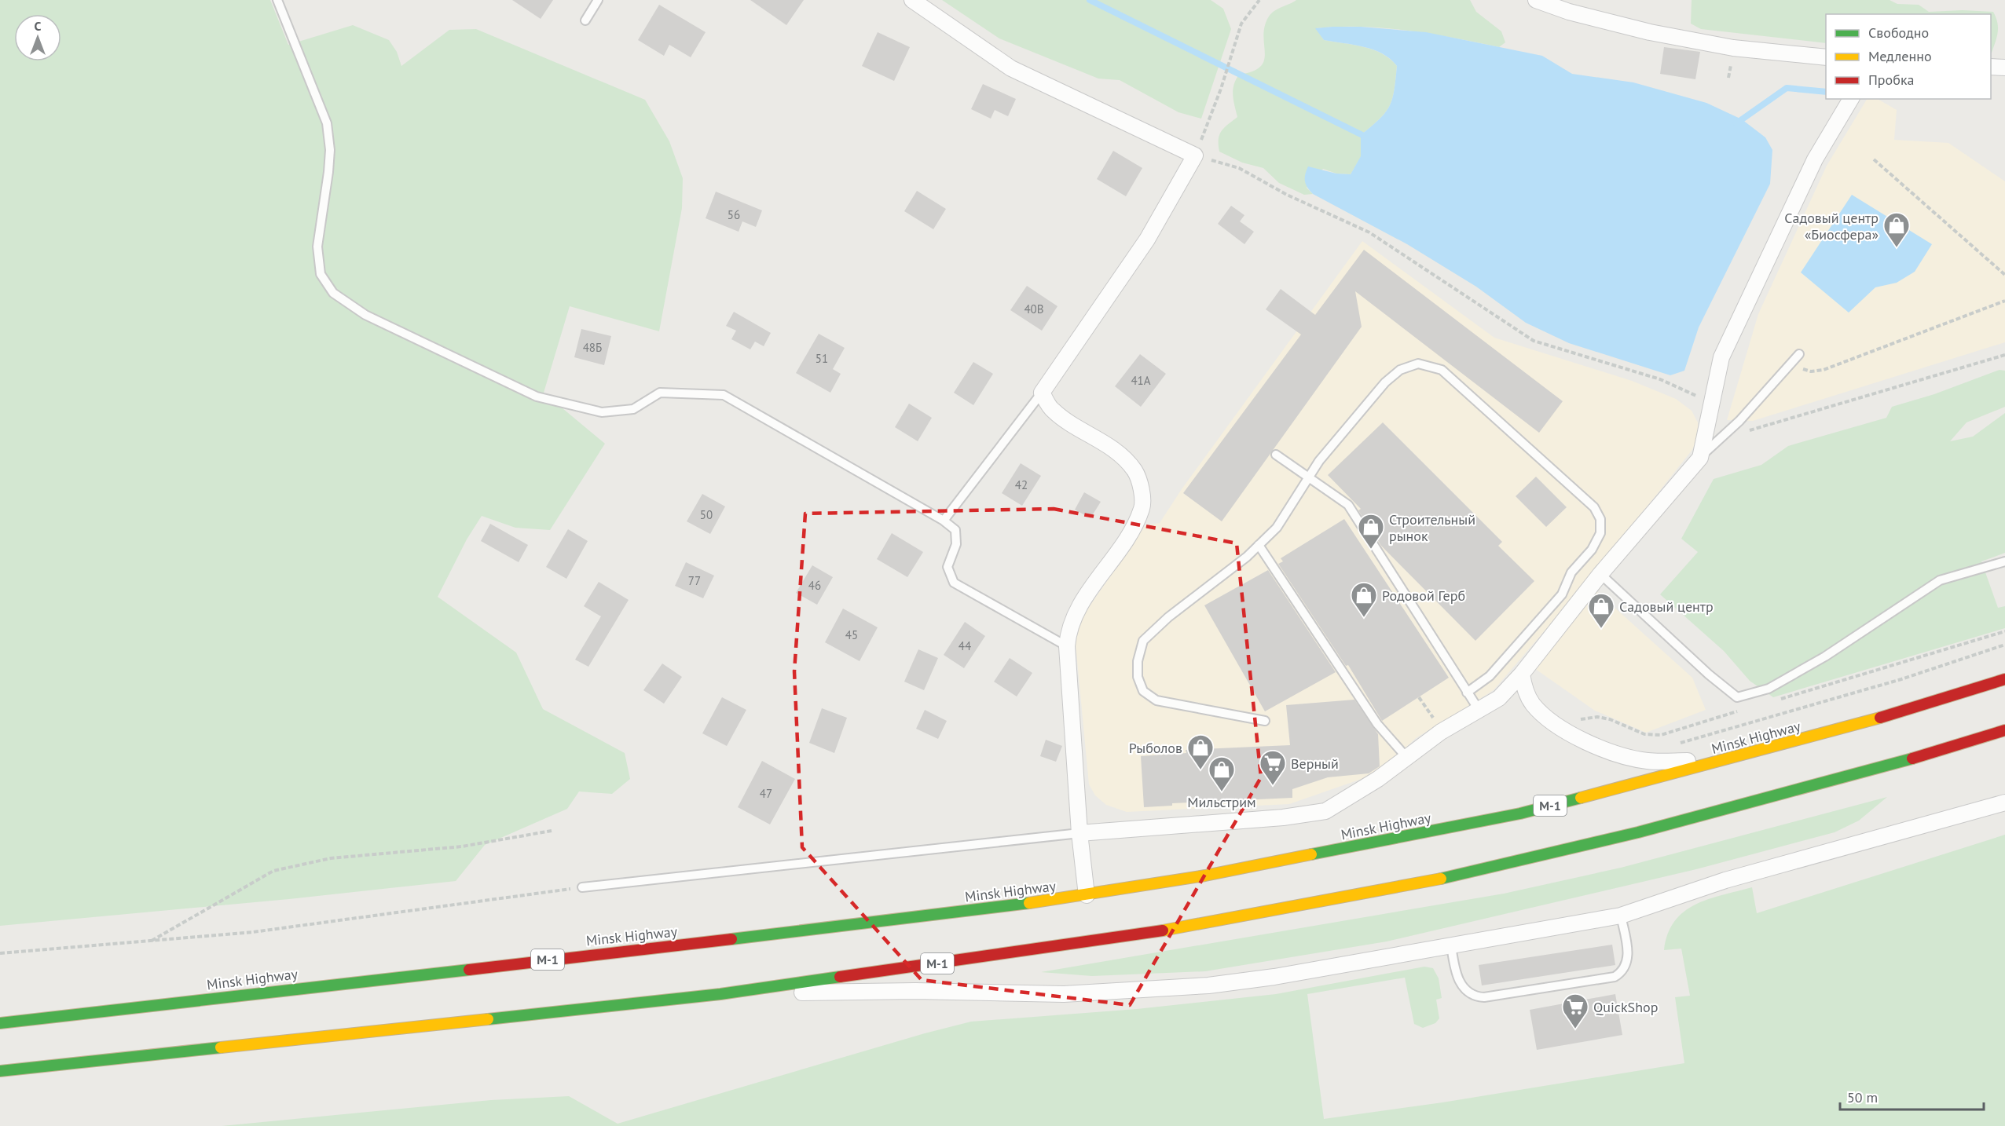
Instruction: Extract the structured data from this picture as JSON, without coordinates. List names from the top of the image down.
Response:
{
  "streets": {
    "highway": ["Minsk Highway", "М-1"]
  },
  "places": {
    "shop": [
      "Садовый центр «Биосфера»",
      "Строительный рынок",
      "Родовой Герб",
      "Садовый центр",
      "Рыболов",
      "Мильстрим"
    ],
    "supermarket": ["Верный", "QuickShop"]
  },
  "house_numbers": [
    "56",
    "40В",
    "48Б",
    "51",
    "41А",
    "42",
    "50",
    "77",
    "46",
    "45",
    "44",
    "47"
  ],
  "legend": ["Свободно", "Медленно", "Пробка"],
  "scale_bar": "50 m",
  "north": "top"
}
